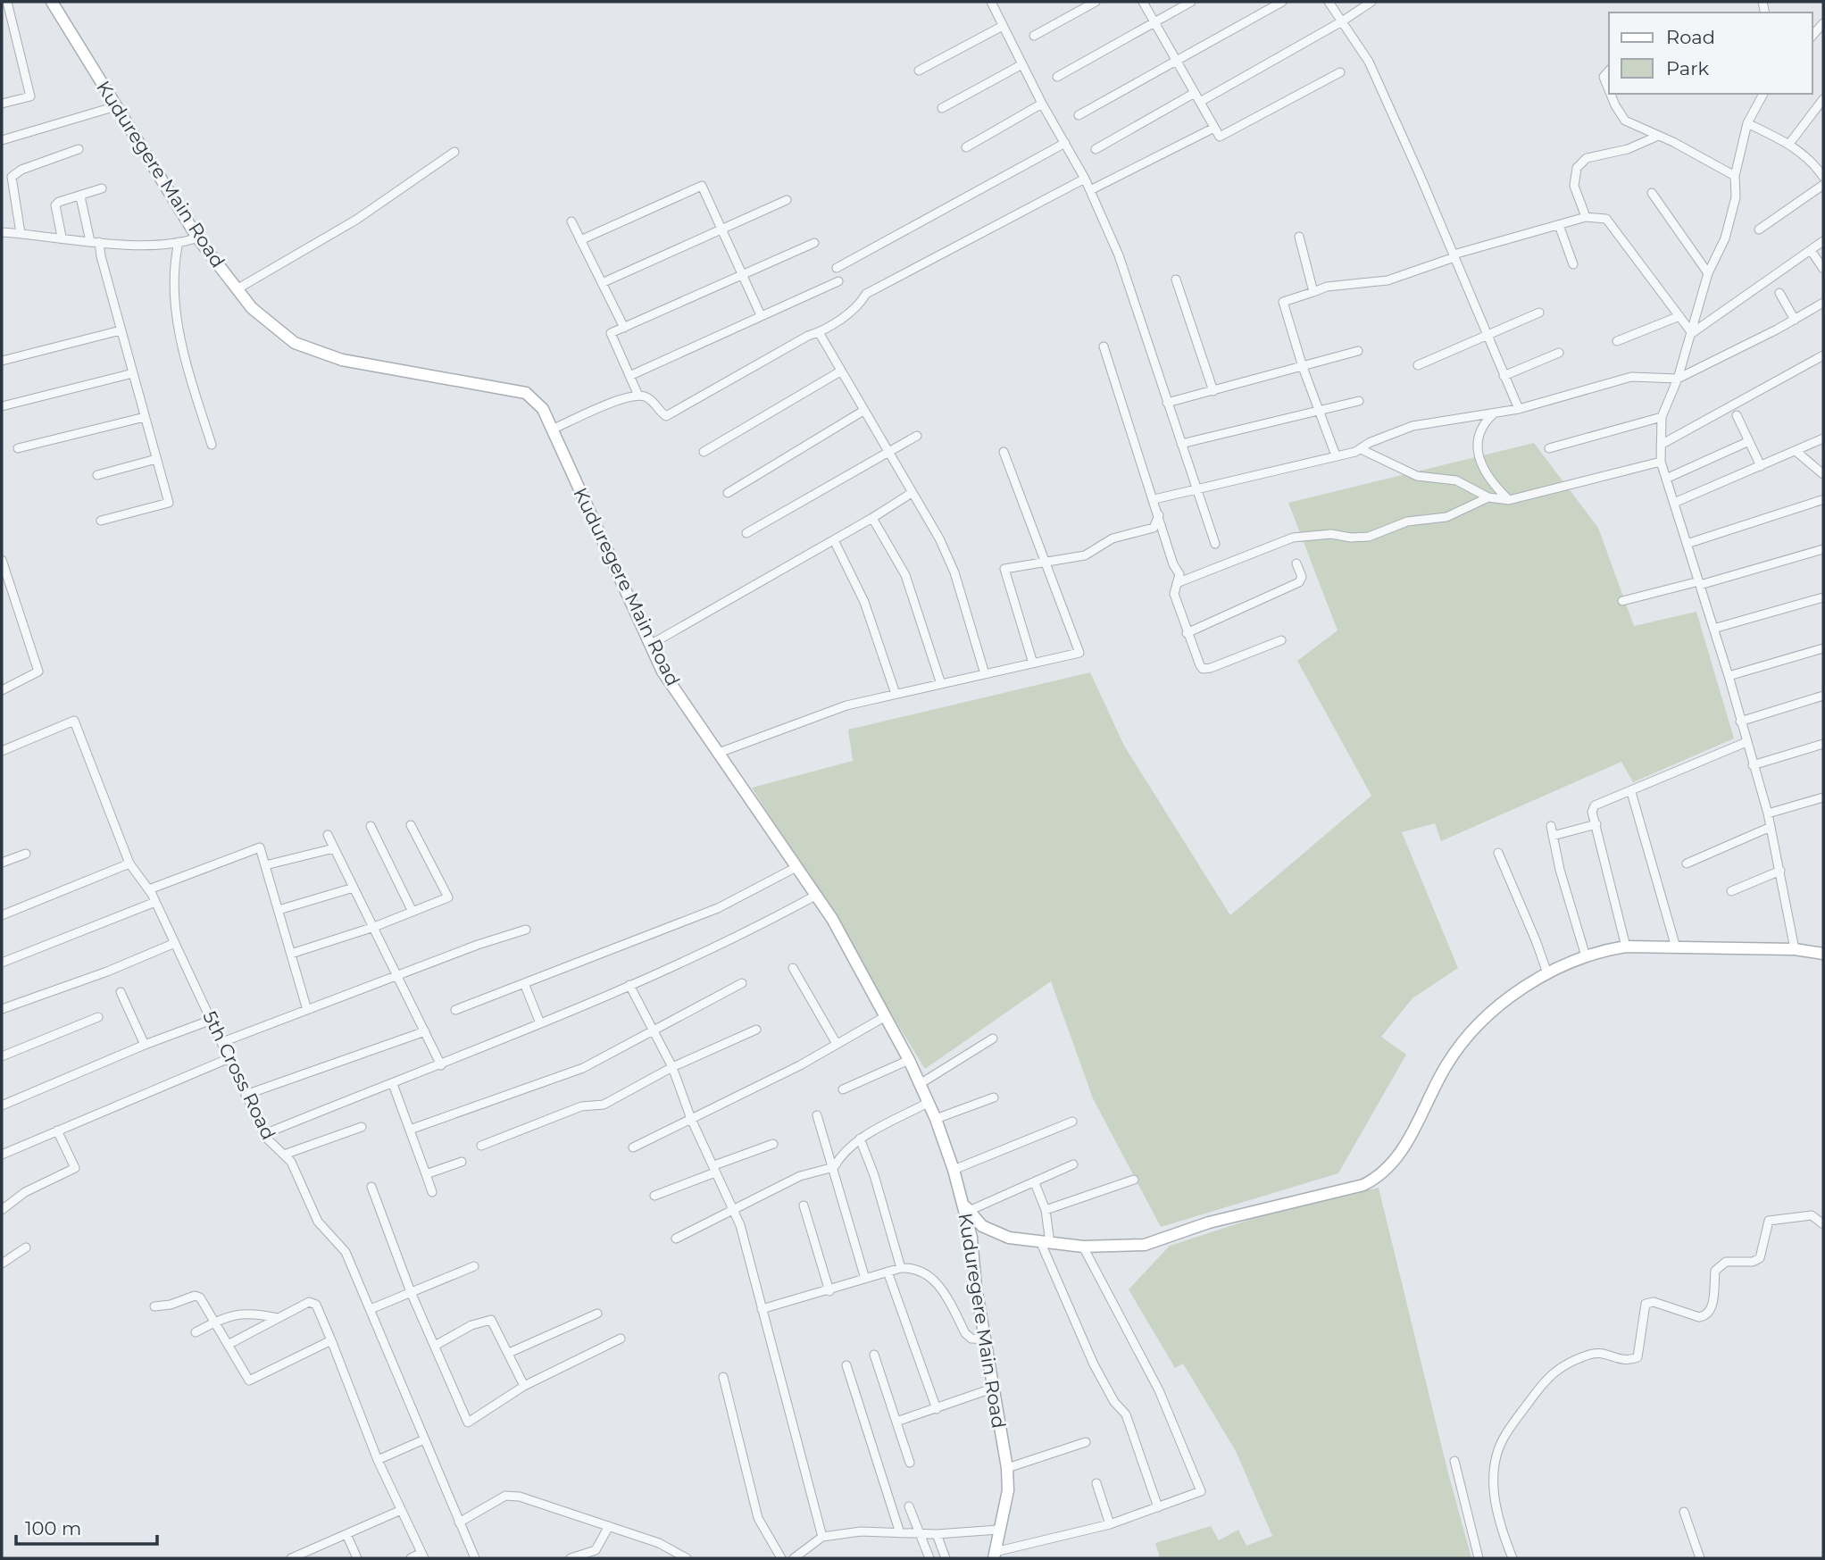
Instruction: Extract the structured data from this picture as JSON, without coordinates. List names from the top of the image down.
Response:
{
  "streets": {
    "street": ["Kuduregere Main Road", "5th Cross Road"]
  },
  "legend": ["Road", "Park"],
  "scale_bar": "100 m"
}
